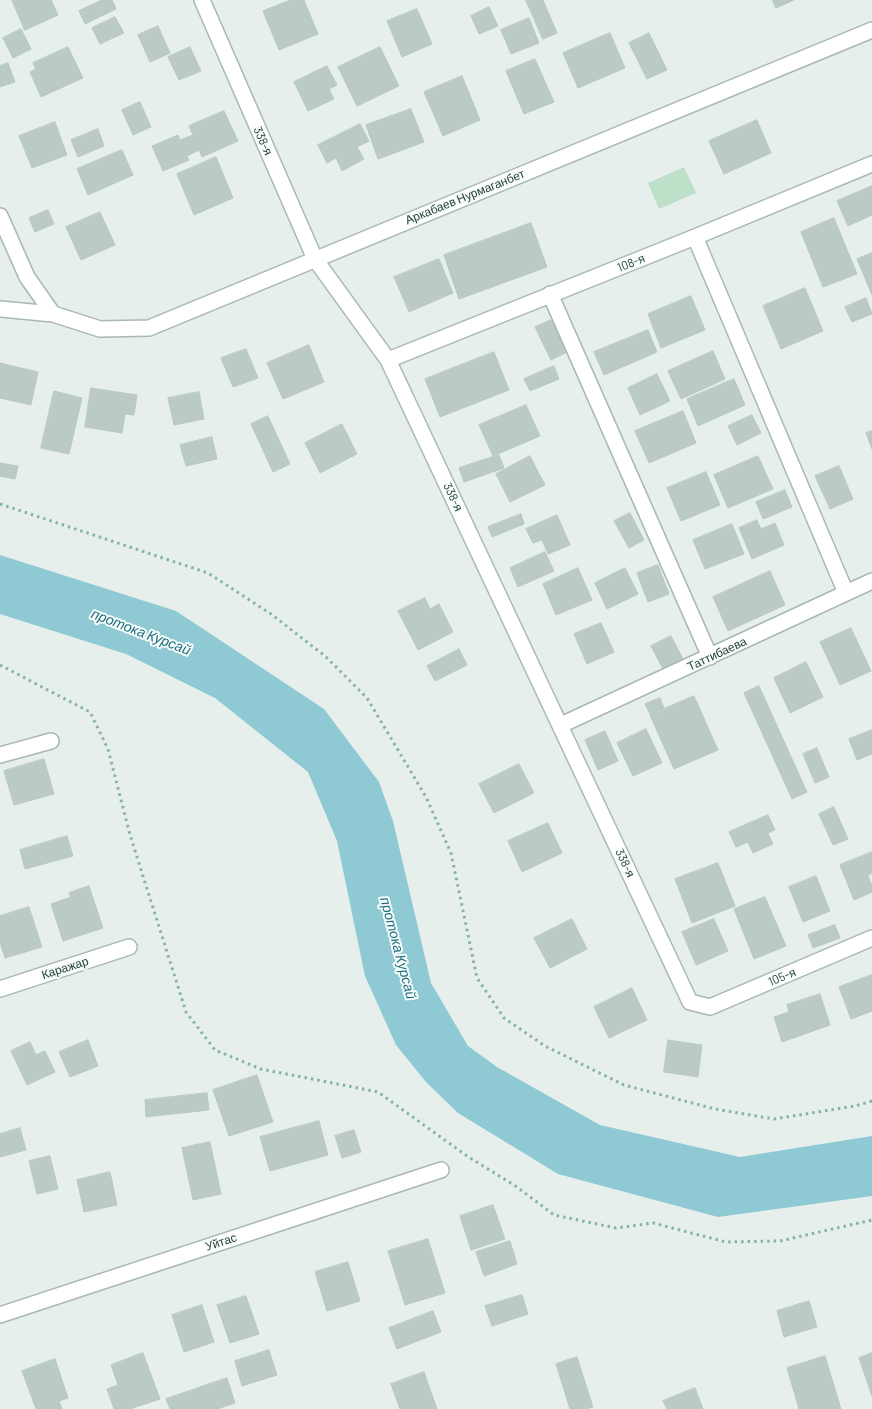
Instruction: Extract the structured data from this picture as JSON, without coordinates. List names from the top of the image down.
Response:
{
  "streets": {
    "street": [
      "338-я",
      "Аркабаев Нурмаганбет",
      "108-я",
      "Таттибаева",
      "Каражар",
      "105-я",
      "Уйтас"
    ]
  },
  "crossings": [
    ["338-я", "Аркабаев Нурмаганбет"],
    ["338-я", "108-я"],
    ["338-я", "Таттибаева"],
    ["338-я", "105-я"]
  ],
  "water": ["протока Курсай"]
}
